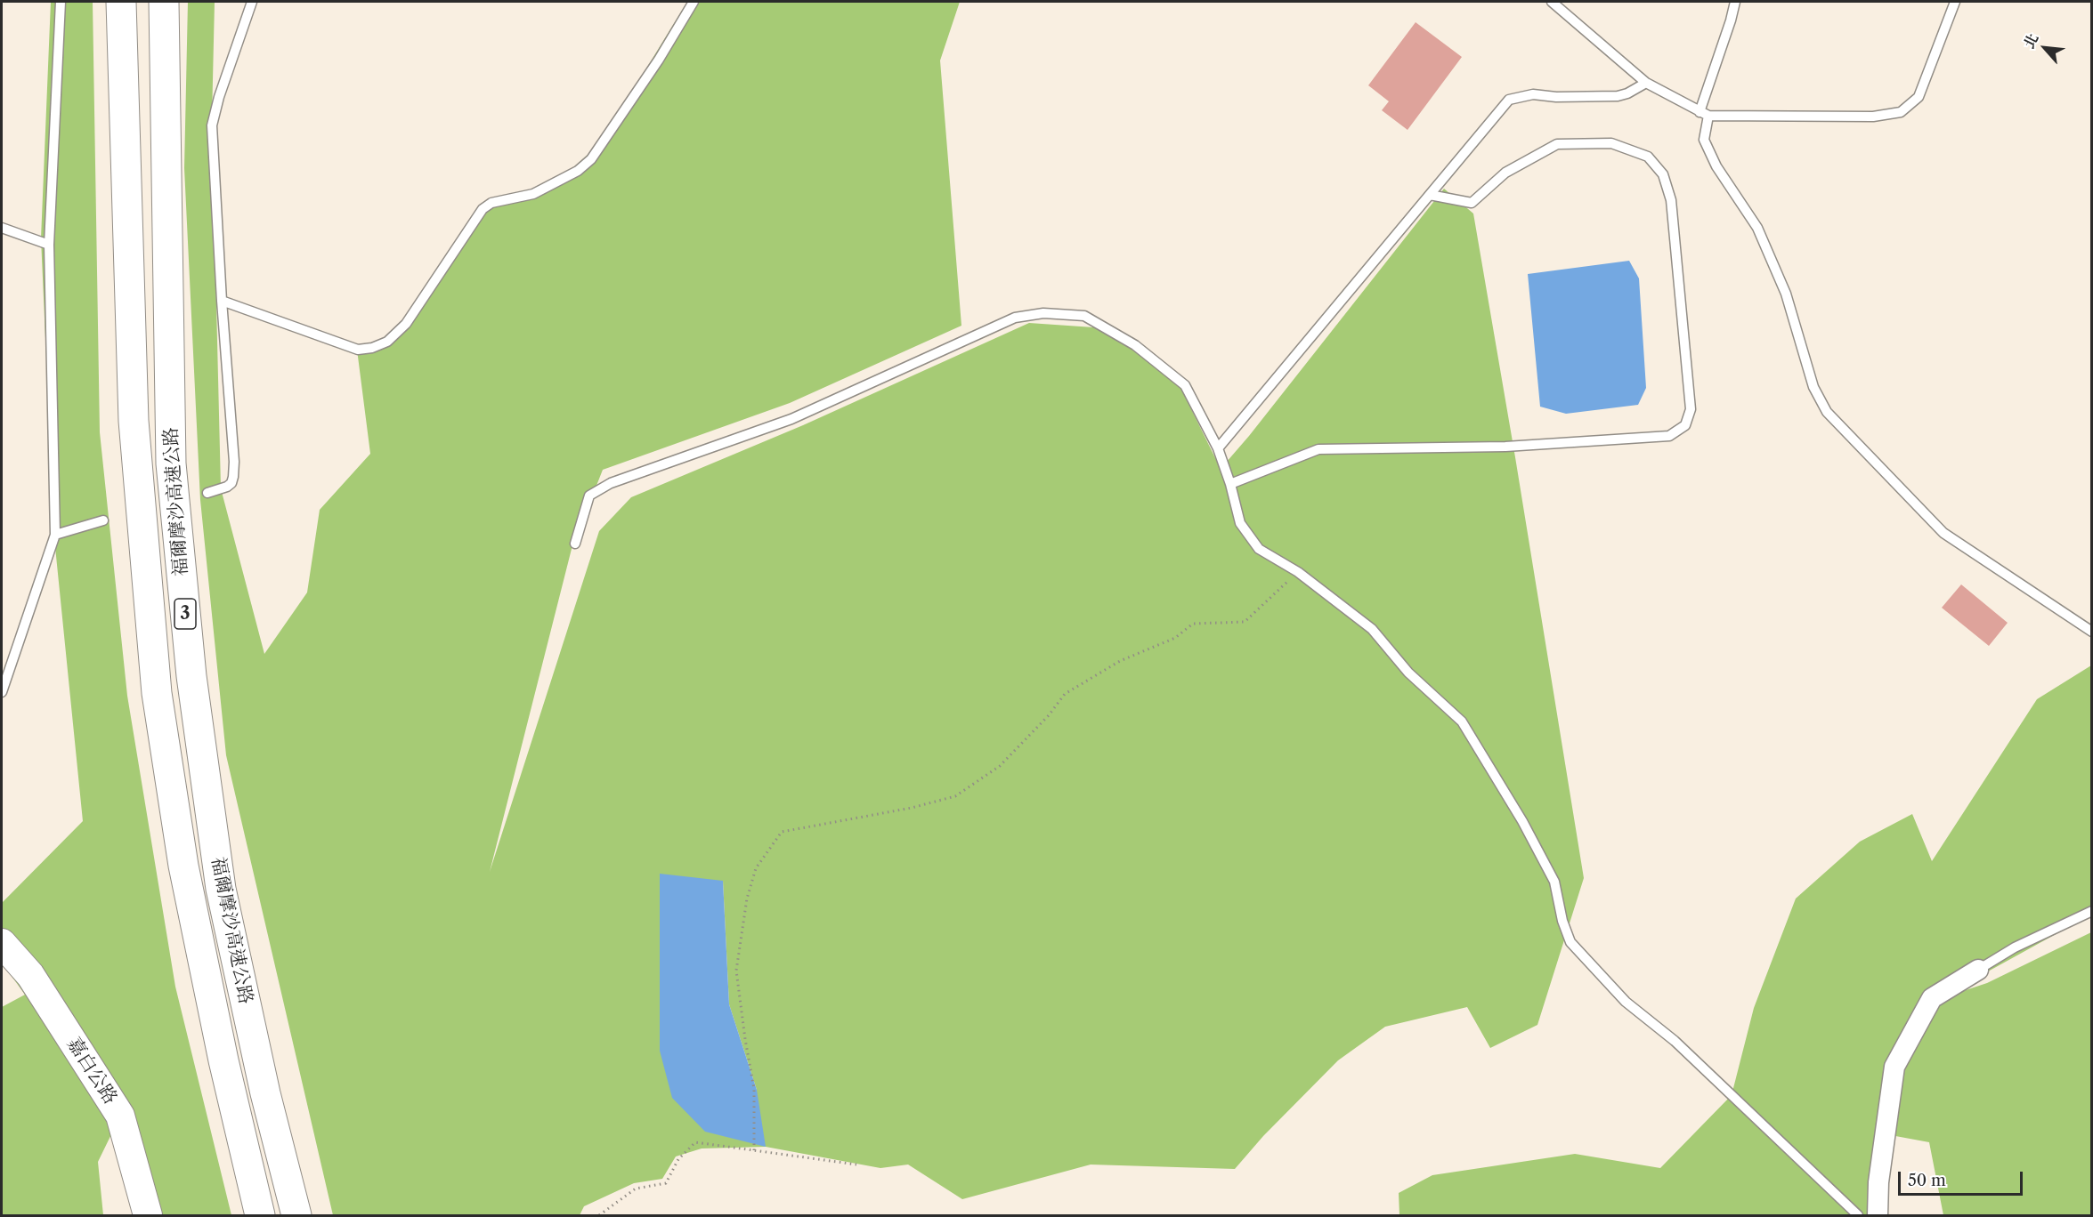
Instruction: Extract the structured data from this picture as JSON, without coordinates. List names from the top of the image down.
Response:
{
  "streets": {
    "highway": ["福爾摩沙高速公路", "3"],
    "main road": ["嘉白公路"]
  },
  "scale_bar": "50 m",
  "north": "top left"
}
